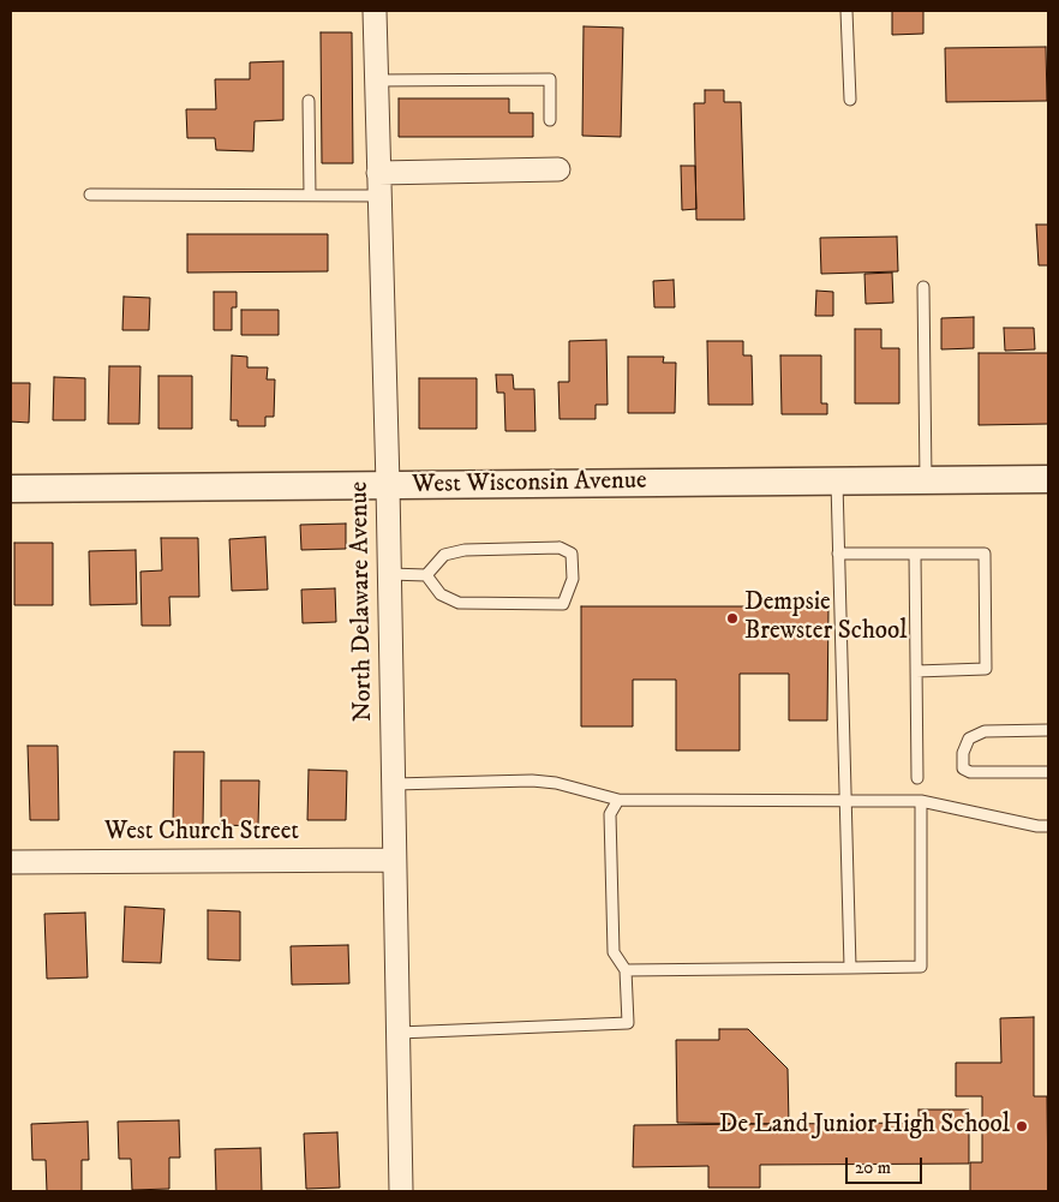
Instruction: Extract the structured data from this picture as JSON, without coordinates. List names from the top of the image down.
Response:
{
  "streets": {
    "street": ["West Wisconsin Avenue", "North Delaware Avenue", "West Church Street"]
  },
  "crossings": [
    ["West Wisconsin Avenue", "North Delaware Avenue"],
    ["North Delaware Avenue", "West Church Street"]
  ],
  "places": ["Dempsie Brewster School", "De Land Junior High School"],
  "scale_bar": "20 m"
}
